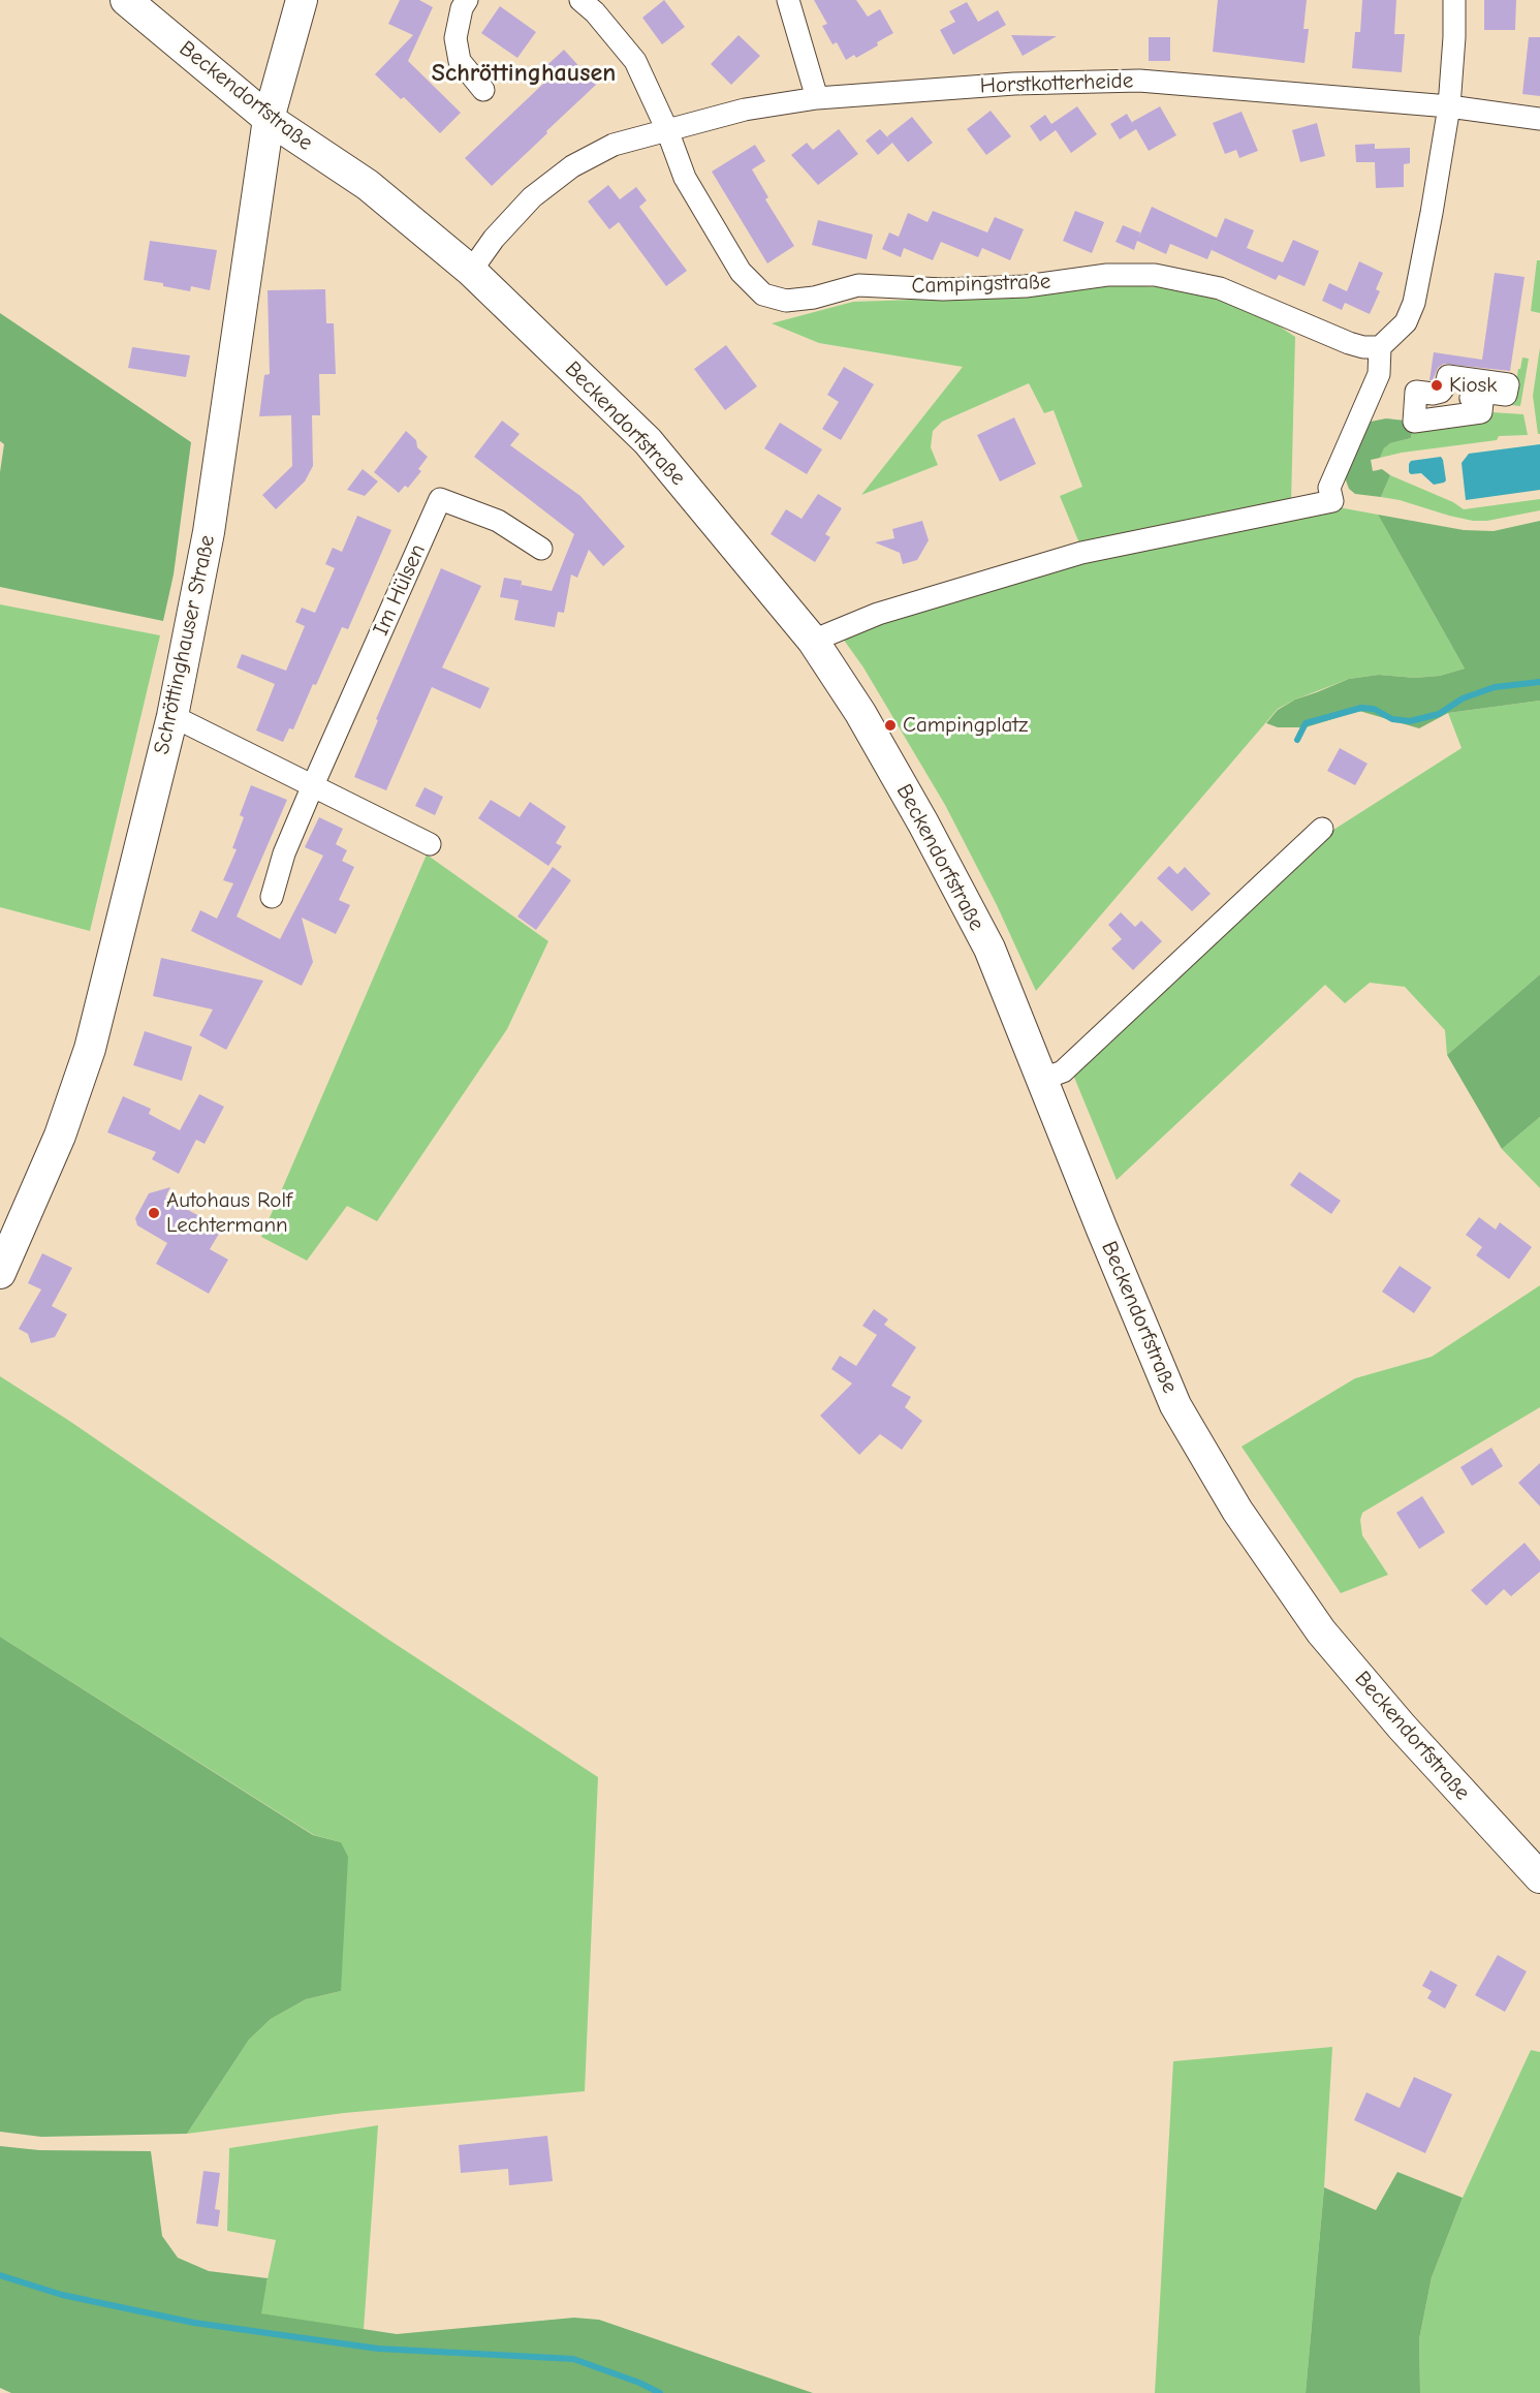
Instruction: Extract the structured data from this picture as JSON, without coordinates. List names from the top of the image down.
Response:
{
  "streets": {
    "street": [
      "Horstkotterheide",
      "Beckendorfstraße",
      "Campingstraße",
      "Im Hülsen",
      "Schröttinghauser Straße"
    ]
  },
  "crossings": [
    ["Horstkotterheide", "Beckendorfstraße"],
    ["Horstkotterheide", "Campingstraße"],
    ["Beckendorfstraße", "Schröttinghauser Straße"]
  ],
  "districts": ["Schröttinghausen"],
  "places": ["Kiosk", "Campingplatz", "Autohaus Rolf Lechtermann"]
}
